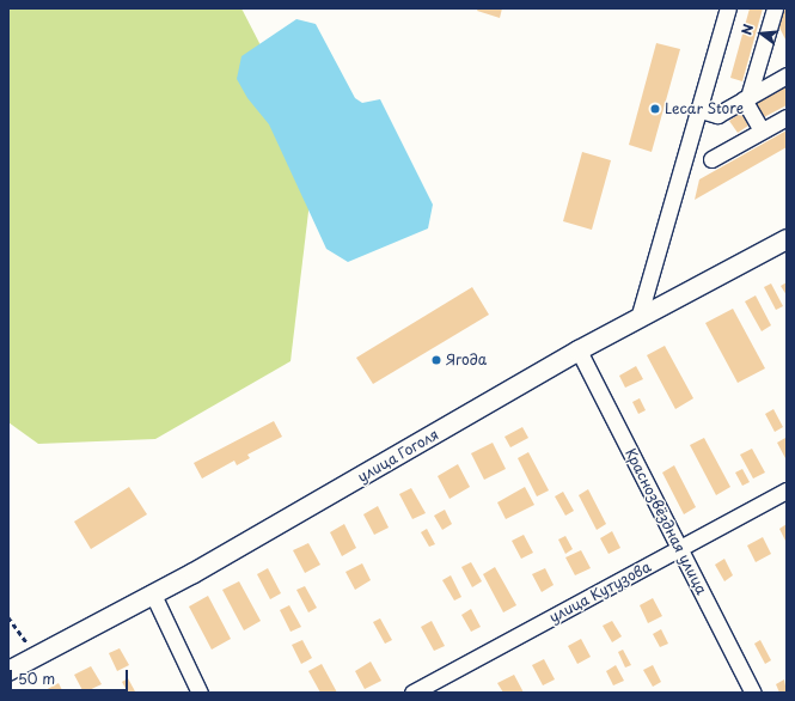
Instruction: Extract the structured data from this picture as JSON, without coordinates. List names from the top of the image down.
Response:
{
  "streets": {
    "main road": ["улица Гоголя"],
    "street": ["Краснозвёздная улица", "улица Кутузова"]
  },
  "crossings": [
    ["улица Гоголя", "Краснозвёздная улица"],
    ["Краснозвёздная улица", "улица Кутузова"]
  ],
  "places": ["Lecar Store", "Ягода"],
  "scale_bar": "50 m",
  "north": "left"
}
